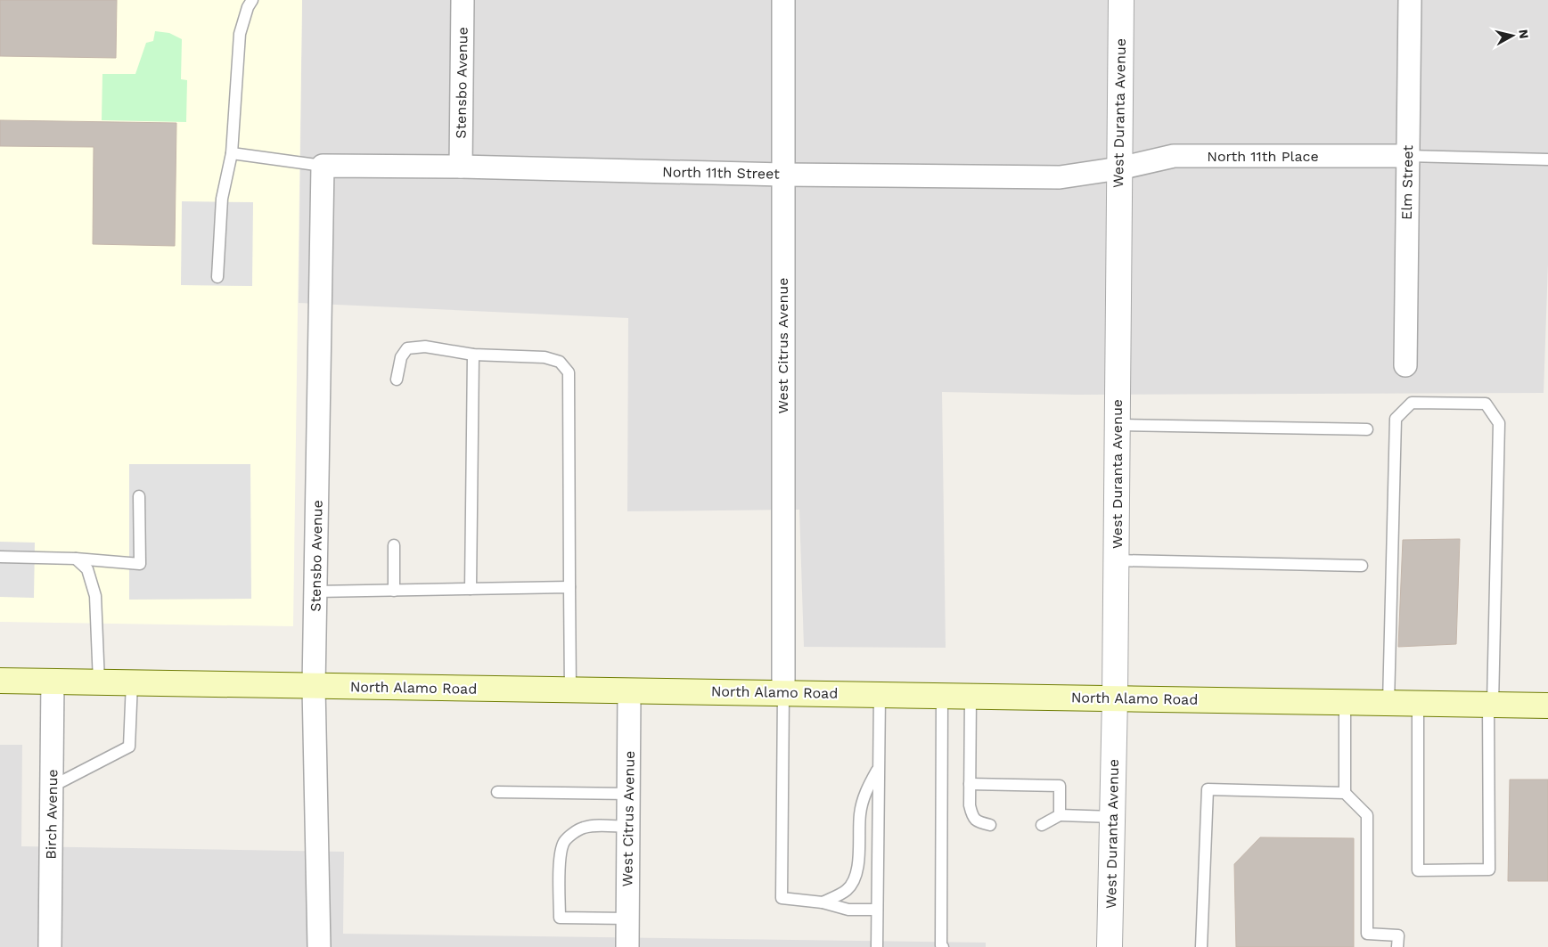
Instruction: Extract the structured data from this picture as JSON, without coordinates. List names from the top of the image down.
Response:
{
  "streets": {
    "main road": ["North Alamo Road"],
    "street": [
      "Stensbo Avenue",
      "West Duranta Avenue",
      "North 11th Place",
      "North 11th Street",
      "Elm Street",
      "West Citrus Avenue",
      "Birch Avenue"
    ]
  },
  "crossings": [
    ["Stensbo Avenue", "North 11th Street"],
    ["Stensbo Avenue", "North Alamo Road"],
    ["West Duranta Avenue", "North 11th Place"],
    ["West Duranta Avenue", "North 11th Street"],
    ["West Duranta Avenue", "North Alamo Road"],
    ["North 11th Place", "North 11th Street"],
    ["North 11th Place", "Elm Street"],
    ["North 11th Street", "West Citrus Avenue"],
    ["West Citrus Avenue", "North Alamo Road"],
    ["North Alamo Road", "Birch Avenue"]
  ],
  "north": "right"
}
